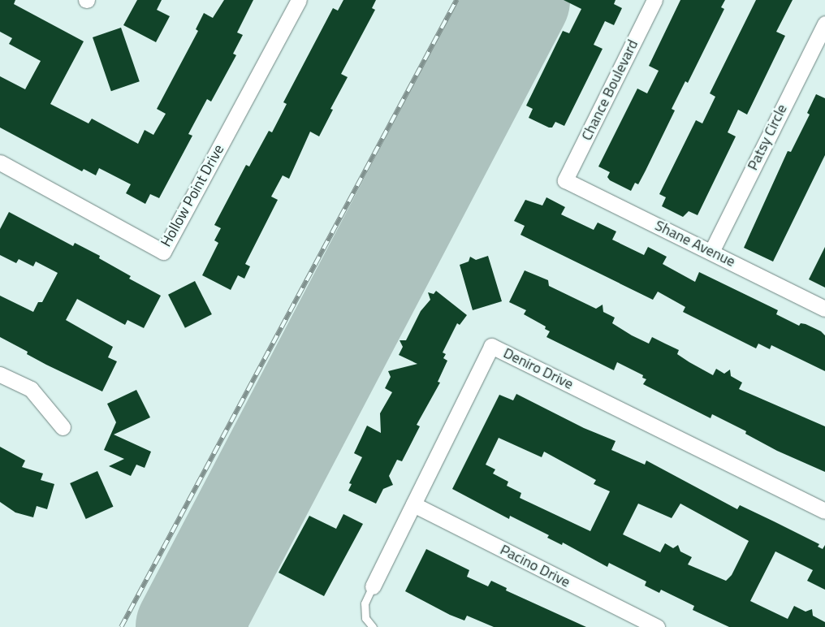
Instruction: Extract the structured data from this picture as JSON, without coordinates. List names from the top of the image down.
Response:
{
  "streets": {
    "street": [
      "Chance Boulevard",
      "Patsy Circle",
      "Hollow Point Drive",
      "Shane Avenue",
      "Deniro Drive",
      "Pacino Drive"
    ]
  },
  "crossings": [
    ["Chance Boulevard", "Shane Avenue"],
    ["Patsy Circle", "Shane Avenue"],
    ["Deniro Drive", "Pacino Drive"]
  ]
}
